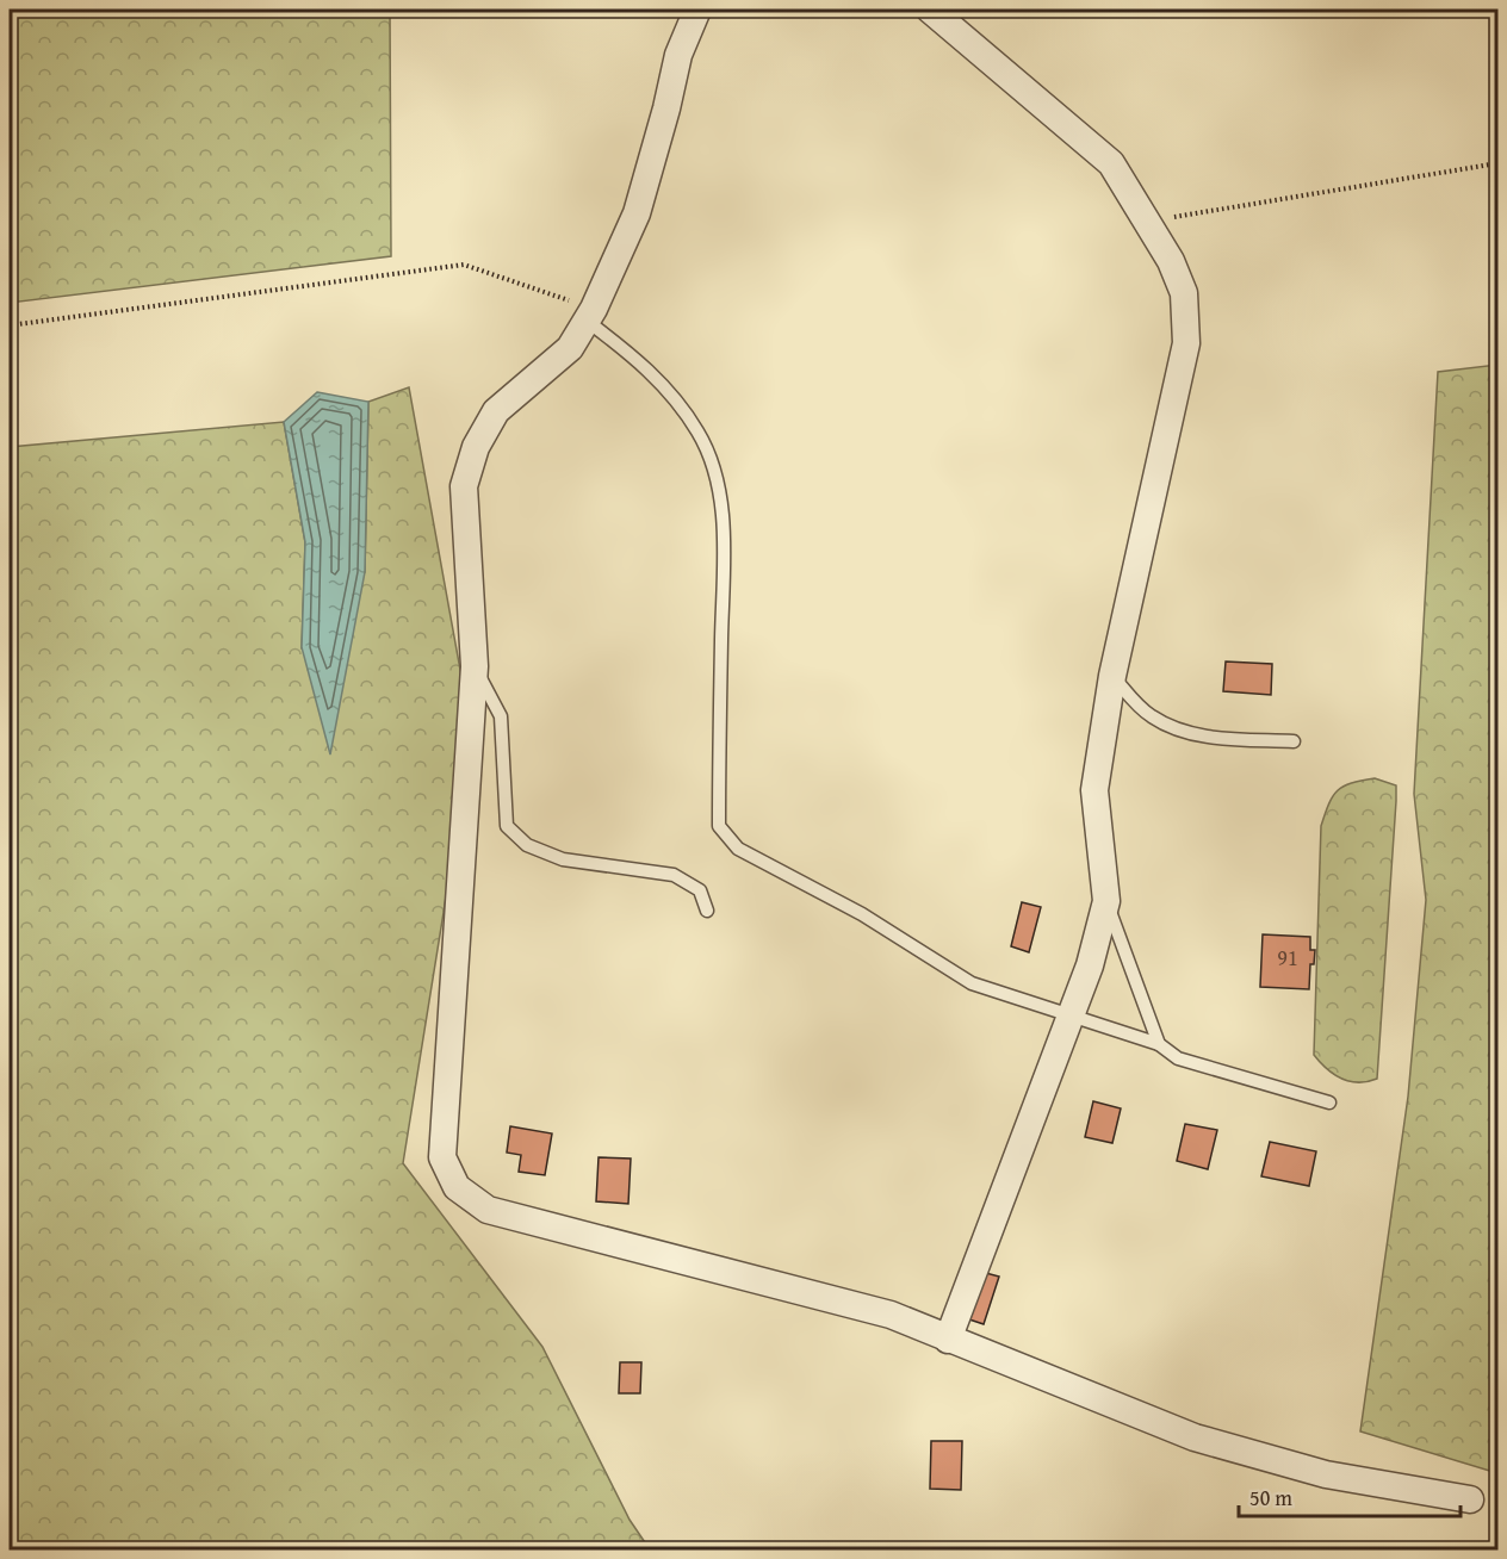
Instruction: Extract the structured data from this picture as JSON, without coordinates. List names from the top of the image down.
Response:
{
  "house_numbers": ["91"],
  "scale_bar": "50 m"
}
